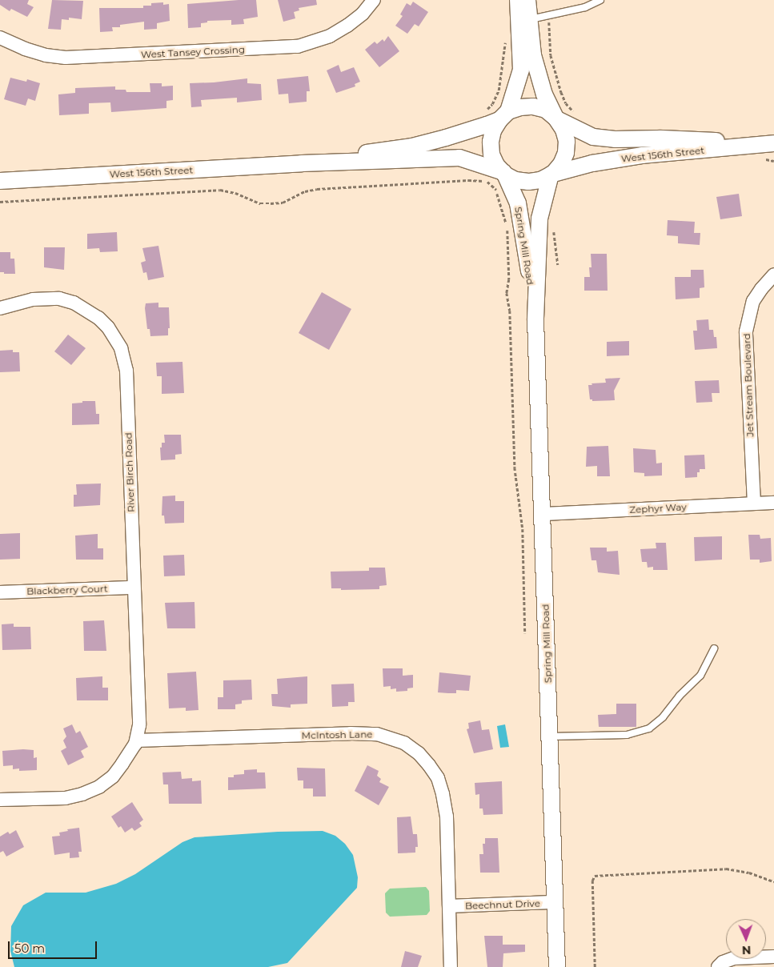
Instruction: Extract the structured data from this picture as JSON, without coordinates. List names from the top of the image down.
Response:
{
  "streets": {
    "street": [
      "West Tansey Crossing",
      "West 156th Street",
      "Spring Mill Road",
      "Jet Stream Boulevard",
      "River Birch Road",
      "Zephyr Way",
      "Blackberry Court",
      "McIntosh Lane",
      "Beechnut Drive"
    ]
  },
  "crossings": [
    ["West 156th Street", "Spring Mill Road"],
    ["Spring Mill Road", "Zephyr Way"],
    ["Spring Mill Road", "Beechnut Drive"],
    ["Jet Stream Boulevard", "Zephyr Way"],
    ["River Birch Road", "Blackberry Court"],
    ["River Birch Road", "McIntosh Lane"],
    ["McIntosh Lane", "Beechnut Drive"]
  ],
  "scale_bar": "50 m",
  "north": "bottom"
}
